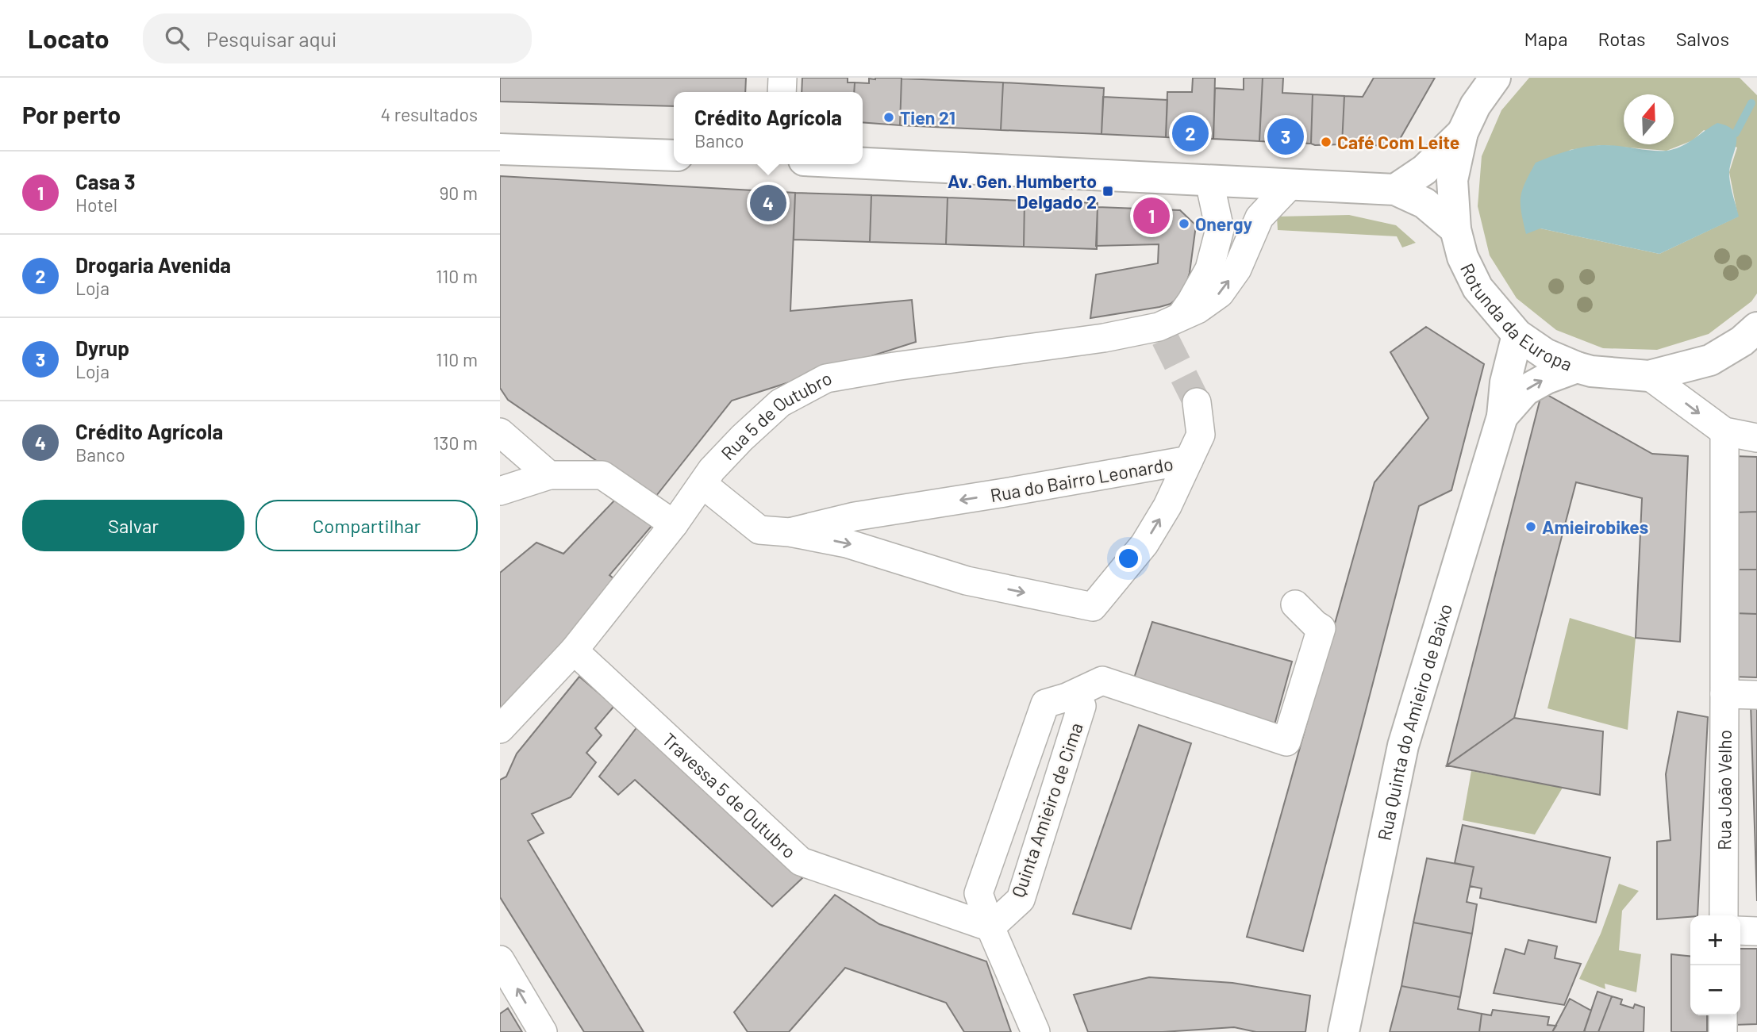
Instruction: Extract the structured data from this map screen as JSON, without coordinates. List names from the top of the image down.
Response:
{
  "streets": {
    "main road": ["Rotunda da Europa", "Rua Quinta do Amieiro de Baixo"],
    "street": [
      "Rua 5 de Outubro",
      "Rua do Bairro Leonardo",
      "Rua João Velho",
      "Travessa 5 de Outubro",
      "Quinta Amieiro de Cima"
    ]
  },
  "crossings": [
    ["Rotunda da Europa", "Rua Quinta do Amieiro de Baixo"],
    ["Rua 5 de Outubro", "Travessa 5 de Outubro"],
    ["Travessa 5 de Outubro", "Quinta Amieiro de Cima"]
  ],
  "places": {
    "other": [
      "Tien 21",
      "Café Com Leite",
      "Onergy",
      "Amieirobikes"
    ],
    "transit": ["Av. Gen. Humberto Delgado 2"]
  },
  "north": "top",
  "page": {
    "header": "Locato",
    "search": "Pesquisar aqui",
    "nav": ["Mapa", "Rotas", "Salvos"],
    "heading": ["Por perto", "4 resultados"],
    "popup": ["Crédito Agrícola", "Banco"],
    "pins": [
      "2",
      "3",
      "4",
      "1"
    ],
    "list": [
      {
        "mark": "1",
        "name": "Casa 3",
        "note": "Hotel",
        "value": "90 m"
      },
      {
        "mark": "2",
        "name": "Drogaria Avenida",
        "note": "Loja",
        "value": "110 m"
      },
      {
        "mark": "3",
        "name": "Dyrup",
        "note": "Loja",
        "value": "110 m"
      },
      {
        "mark": "4",
        "name": "Crédito Agrícola",
        "note": "Banco",
        "value": "130 m"
      }
    ],
    "buttons": ["Salvar", "Compartilhar"],
    "map_buttons": ["+", "−"]
  }
}
